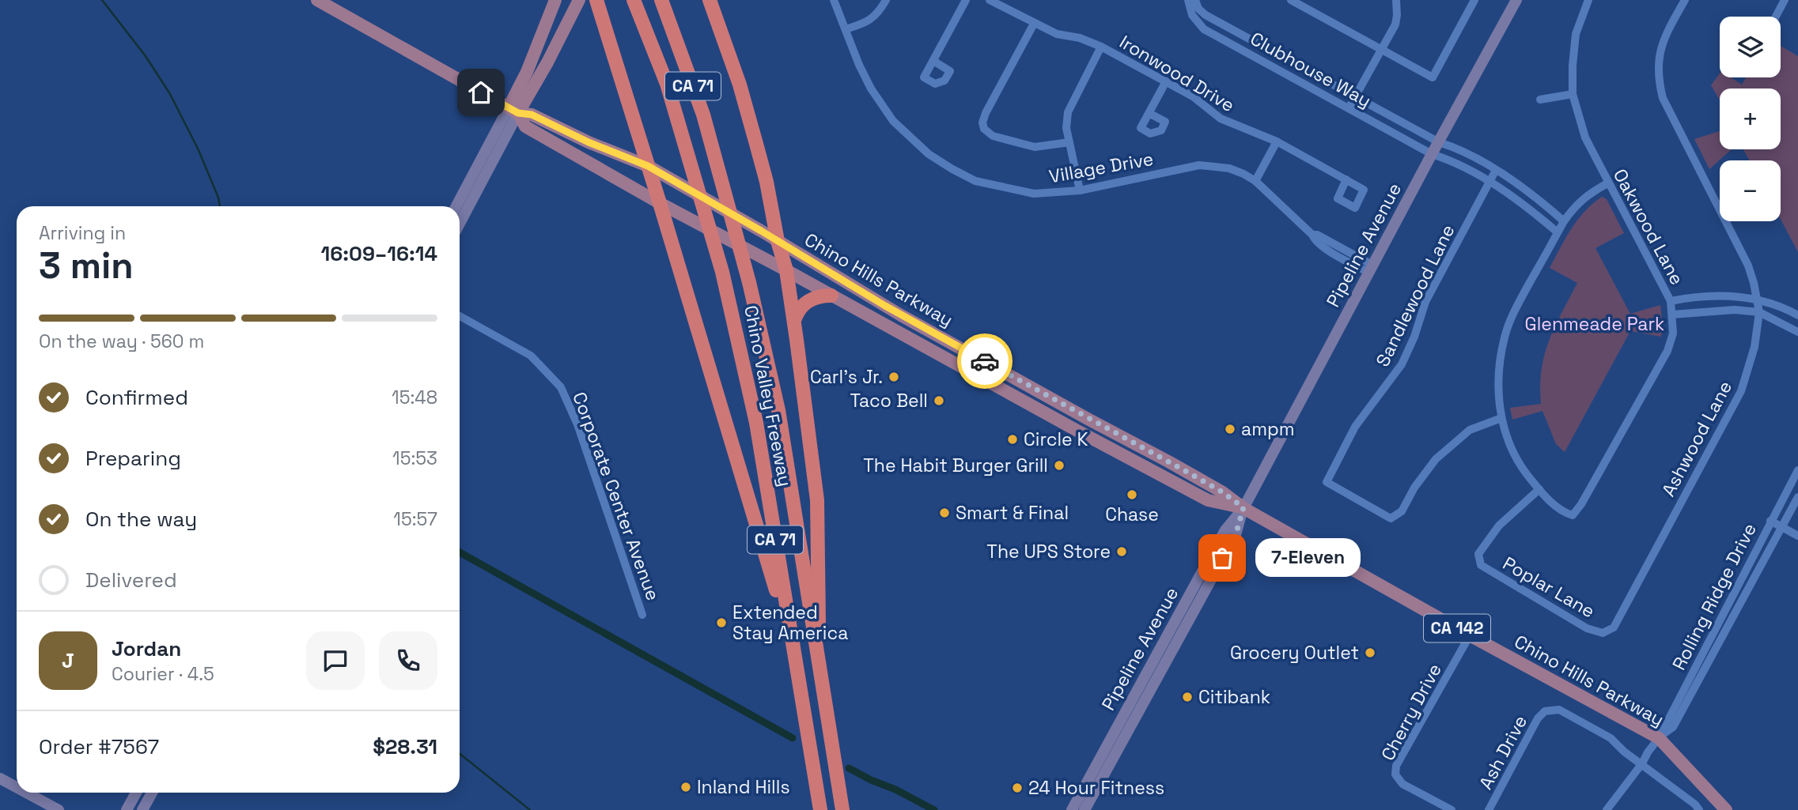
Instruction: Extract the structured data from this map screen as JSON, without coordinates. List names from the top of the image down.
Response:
{
  "streets": {
    "highway": ["CA 71", "Chino Valley Freeway"],
    "main road": ["Pipeline Avenue", "Chino Hills Parkway", "CA 142"],
    "street": [
      "Clubhouse Way",
      "Ironwood Drive",
      "Village Drive",
      "Oakwood Lane",
      "Sandlewood Lane",
      "Ashwood Lane",
      "Corporate Center Avenue",
      "Poplar Lane",
      "Rolling Ridge Drive",
      "Cherry Drive",
      "Ash Drive"
    ]
  },
  "crossings": [
    ["Clubhouse Way", "Pipeline Avenue"],
    ["Clubhouse Way", "Sandlewood Lane"],
    ["Village Drive", "Pipeline Avenue"],
    ["Oakwood Lane", "Poplar Lane"],
    ["Pipeline Avenue", "Chino Hills Parkway"],
    ["Chino Hills Parkway", "Rolling Ridge Drive"],
    ["Chino Hills Parkway", "Cherry Drive"],
    ["Ashwood Lane", "Poplar Lane"],
    ["Rolling Ridge Drive", "Ash Drive"]
  ],
  "parks": ["Glenmeade Park"],
  "places": [
    "Carl's Jr.",
    "Taco Bell",
    "ampm",
    "Circle K",
    "The Habit Burger Grill",
    "Chase",
    "Smart & Final",
    "The UPS Store",
    "7-Eleven",
    "Extended Stay America",
    "Grocery Outlet",
    "Citibank",
    "Inland Hills",
    "24 Hour Fitness"
  ],
  "page": {
    "map_buttons": ["+", "−"],
    "heading": ["3 min", "Arriving in", "16:09–16:14"],
    "panel": [
      "Jordan",
      "Courier · 4.5",
      "Order #7567",
      "$28.31"
    ],
    "bar": "On the way · 560 m",
    "list": [
      ["Confirmed", "15:48"],
      ["Preparing", "15:53"],
      ["On the way", "15:57"],
      "Delivered"
    ],
    "bubble": "7-Eleven",
    "round": "J"
  }
}
